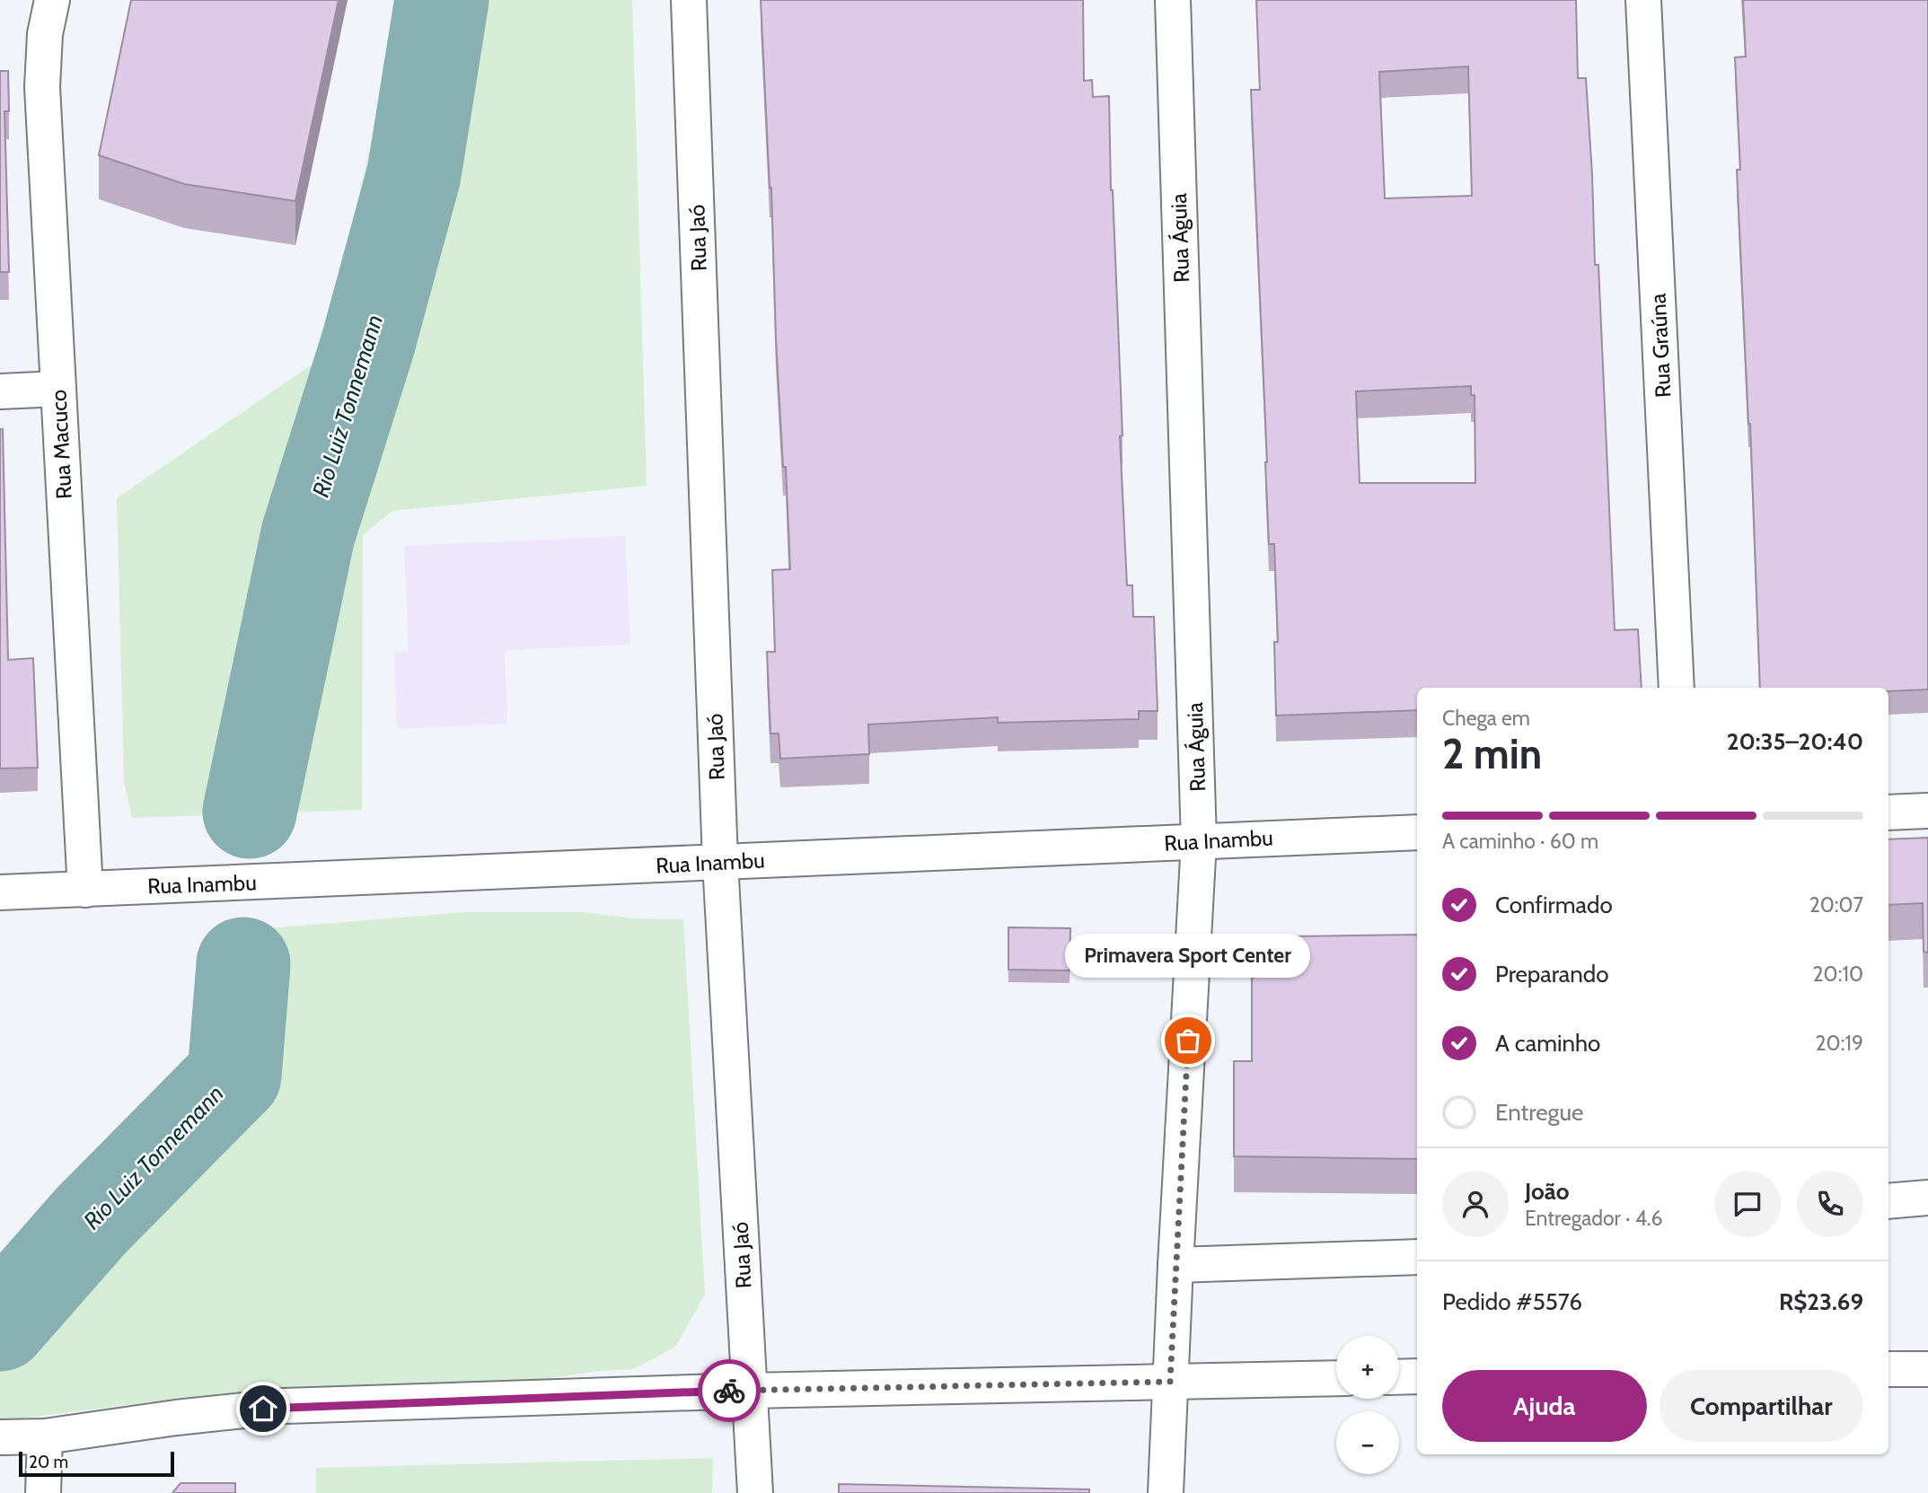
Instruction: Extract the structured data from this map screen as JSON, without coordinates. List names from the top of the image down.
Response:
{
  "streets": {
    "street": [
      "Rua Jaó",
      "Rua Águia",
      "Rua Graúna",
      "Rua Macuco",
      "Rua Inambu"
    ]
  },
  "crossings": [
    ["Rua Jaó", "Rua Inambu"],
    ["Rua Águia", "Rua Inambu"],
    ["Rua Macuco", "Rua Inambu"]
  ],
  "water": ["Rio Luiz Tonnemann"],
  "places": ["Primavera Sport Center"],
  "scale_bar": "20 m",
  "page": {
    "heading": ["2 min", "Chega em", "20:35–20:40"],
    "panel": [
      "João",
      "Entregador · 4.6",
      "Pedido #5576",
      "R$23.69"
    ],
    "bar": "A caminho · 60 m",
    "list": [
      ["Confirmado", "20:07"],
      ["Preparando", "20:10"],
      ["A caminho", "20:19"],
      "Entregue"
    ],
    "bubble": "Primavera Sport Center",
    "map_buttons": ["+", "−"],
    "buttons": ["Ajuda", "Compartilhar"],
    "scale": "20 m"
  }
}
